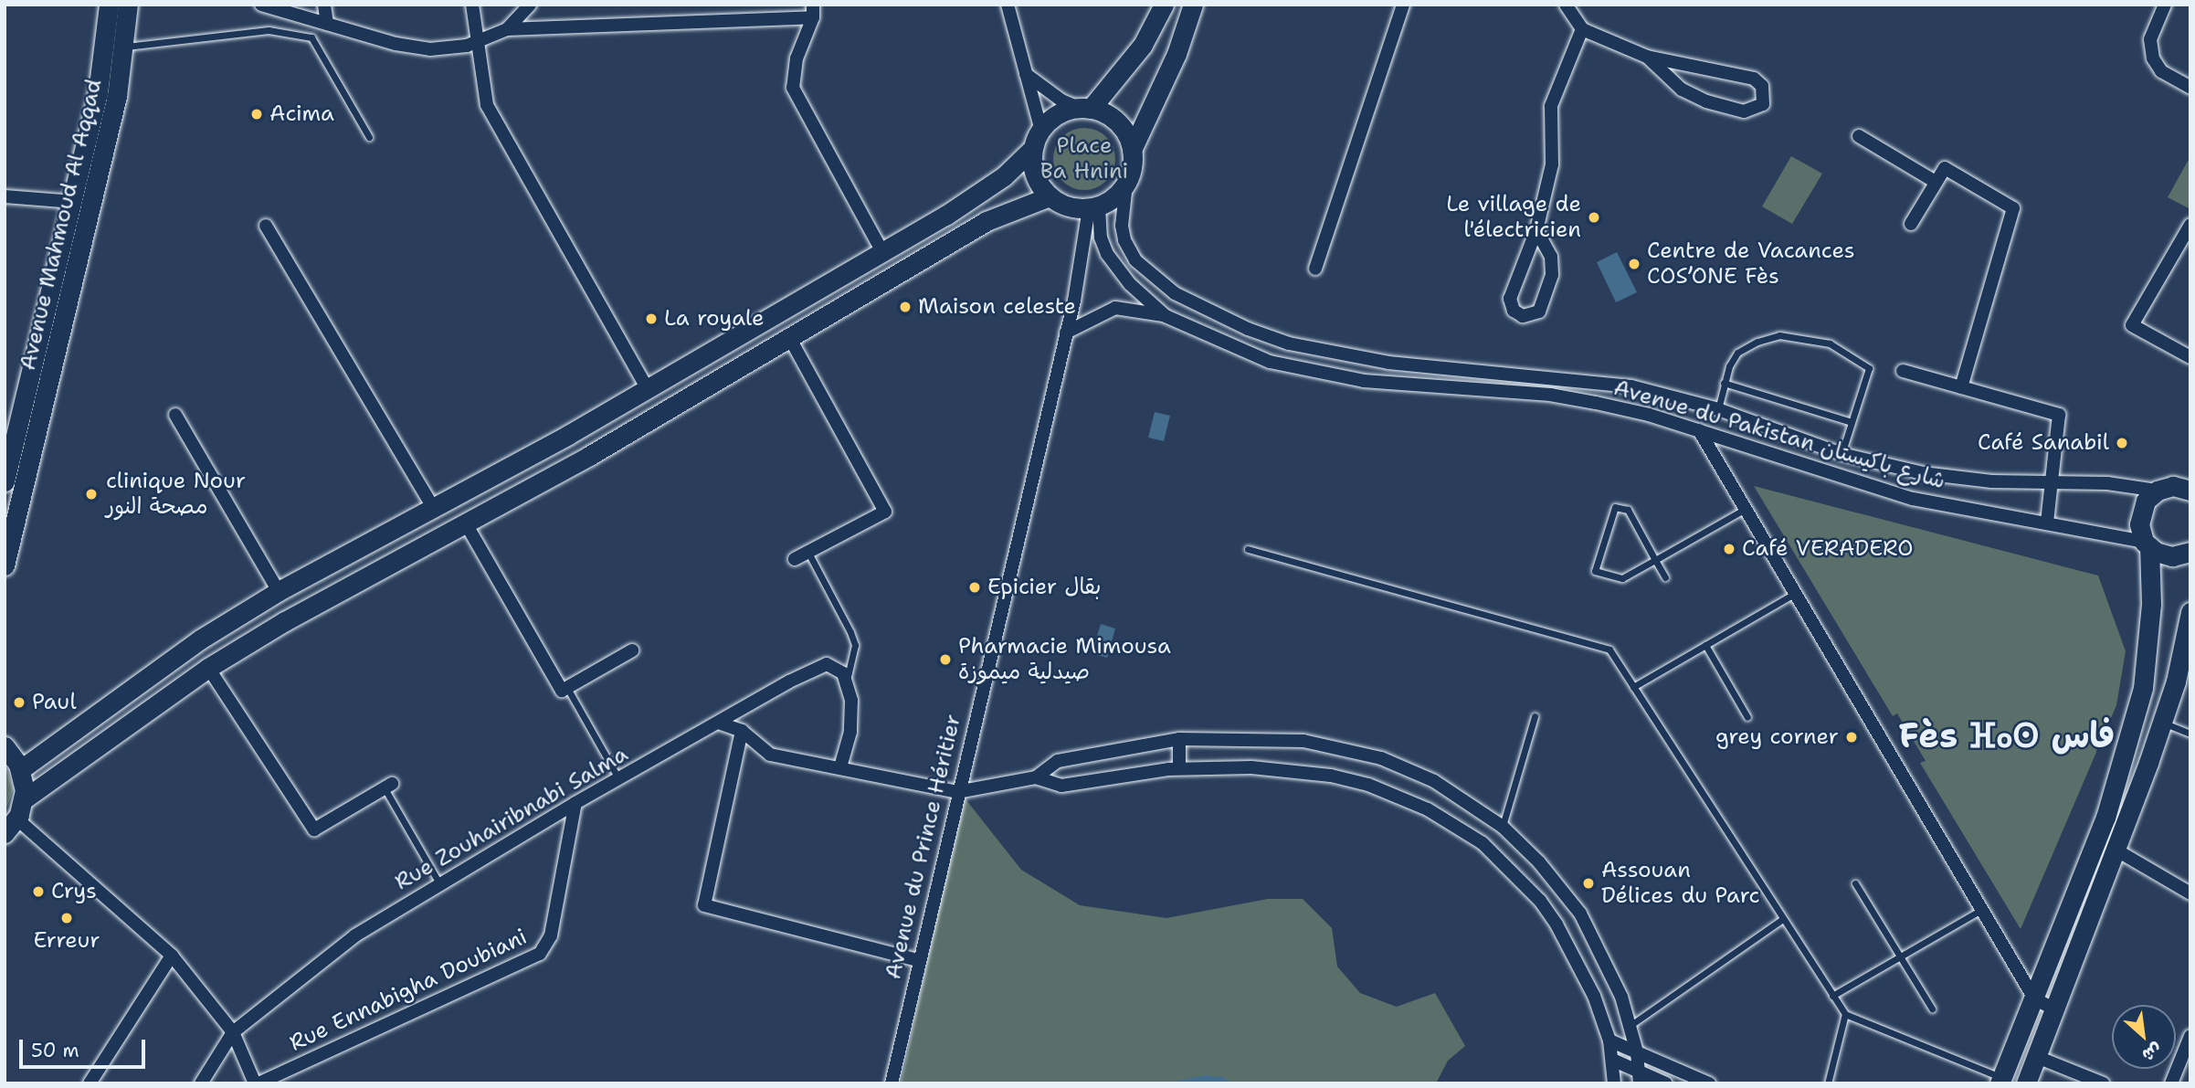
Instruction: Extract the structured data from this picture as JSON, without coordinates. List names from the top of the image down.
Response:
{
  "streets": {
    "main road": ["Avenue Mahmoud Al Aqqad"],
    "street": [
      "Avenue du Pakistan شارع باكيستان",
      "Rue Zouhairibnabi Salma",
      "Avenue du Prince Héritier",
      "Rue Ennabigha Doubiani"
    ]
  },
  "crossings": [
    ["Avenue du Pakistan شارع باكيستان", "Avenue du Prince Héritier"],
    ["Rue Zouhairibnabi Salma", "Rue Ennabigha Doubiani"]
  ],
  "districts": ["Fès ⴼⴰⵙ فاس"],
  "parks": ["Place Ba Hnini"],
  "places": [
    "Acima",
    "Le village de l'électricien",
    "Centre de Vacances COS’ONE Fès",
    "Maison celeste",
    "La royale",
    "Café Sanabil",
    "clinique Nour مصحة النور",
    "Café VERADERO",
    "Epicier بقال",
    "Pharmacie Mimousa صيدلية ميموزة",
    "Paul",
    "grey corner",
    "Assouan Délices du Parc",
    "Crys",
    "Erreur"
  ],
  "scale_bar": "50 m",
  "north": "bottom right"
}
